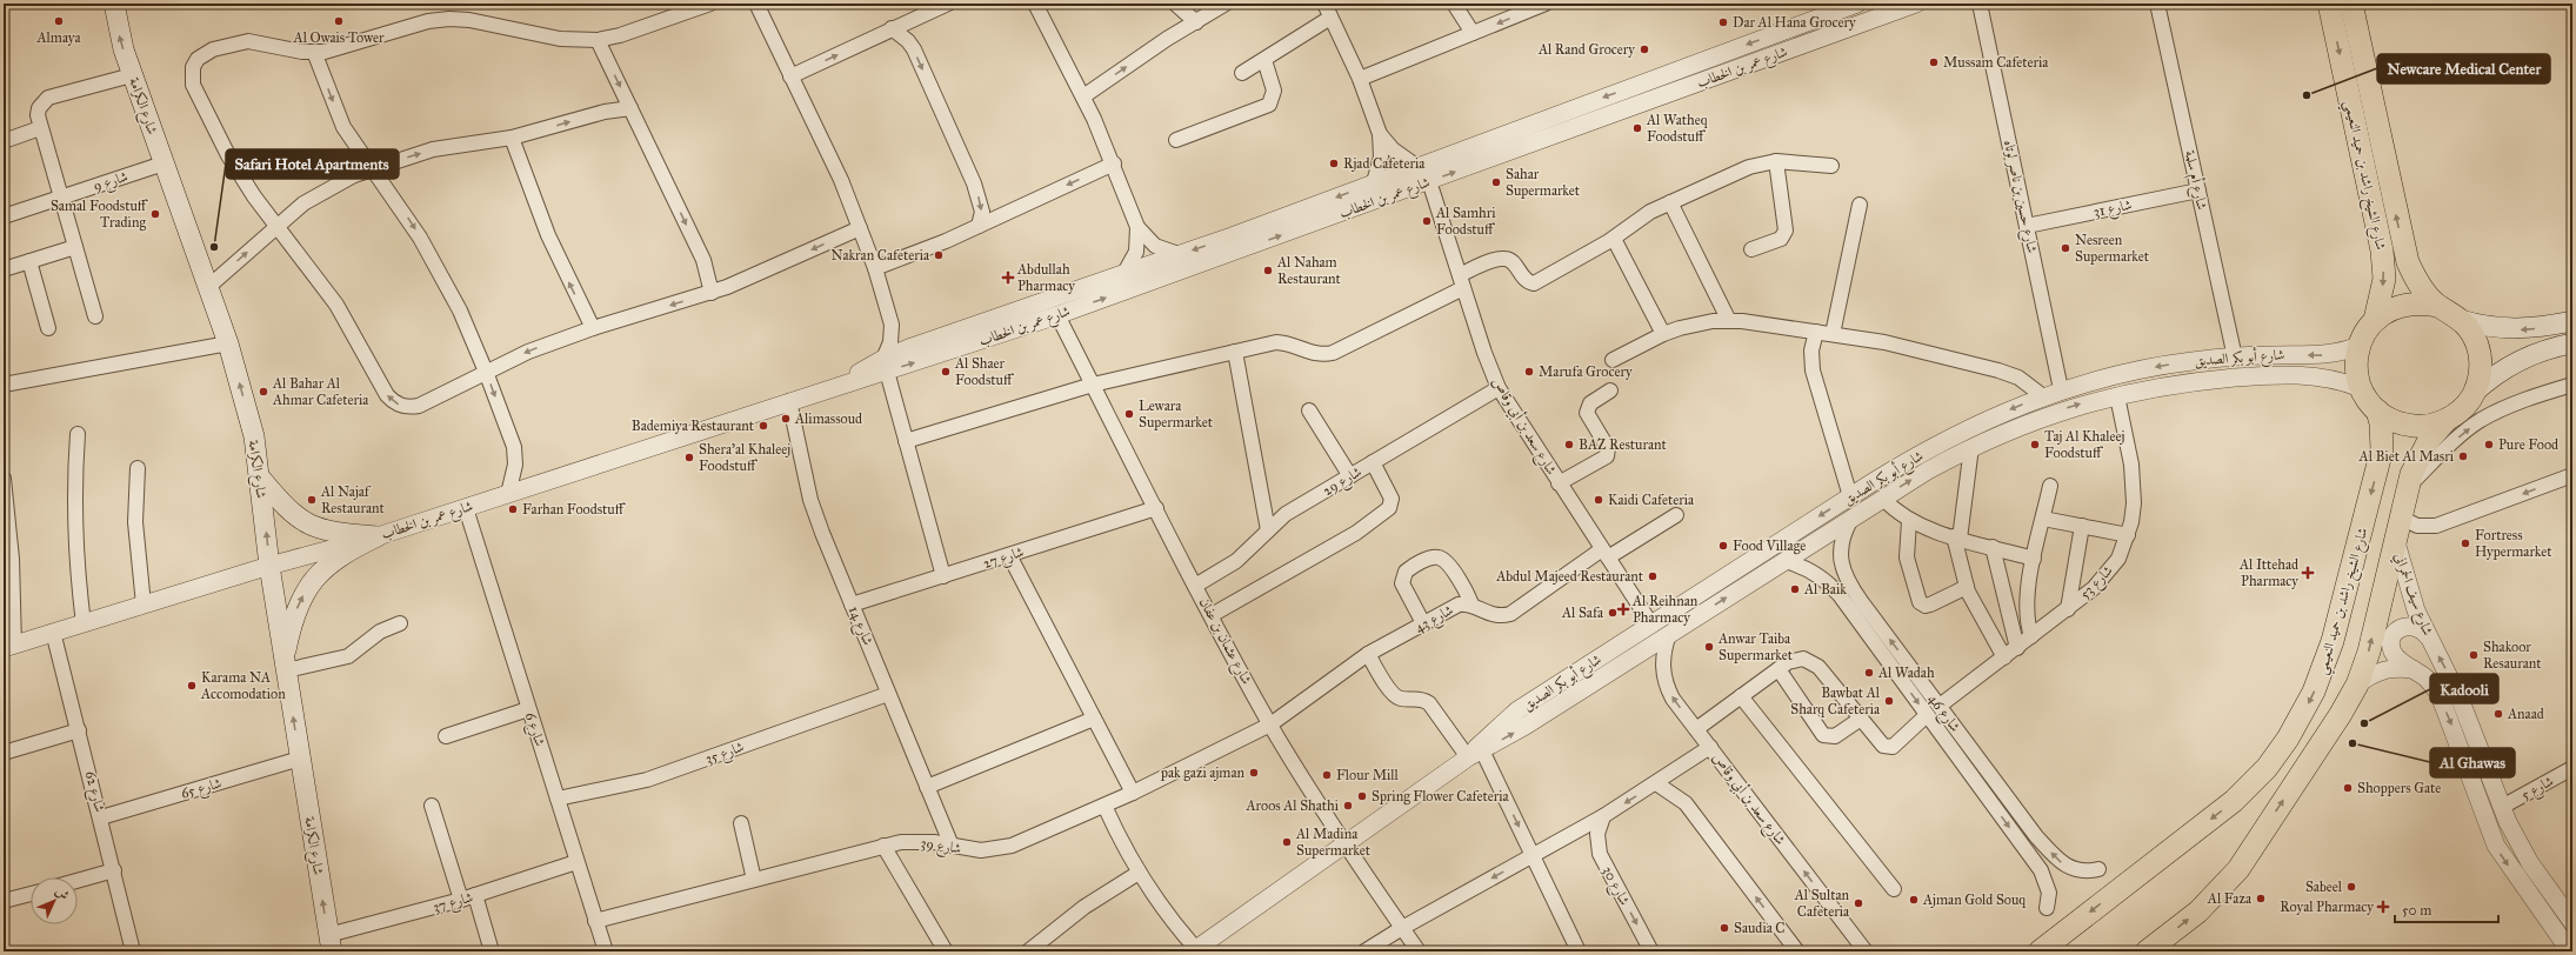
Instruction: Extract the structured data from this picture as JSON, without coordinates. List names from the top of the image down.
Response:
{
  "streets": {
    "main road": ["شارع الكرامة", "شارع الشيخ راشد بن حميد النعيمي"],
    "street": [
      "شارع عمر بن الخطاب",
      "شارع أم سلمة",
      "شارع 9",
      "شارع حسين بن ناصر لوتاه",
      "شارع 31",
      "شارع أبو بكر الصديق",
      "شارع سعد بن أبي وقاص",
      "شارع 29",
      "شارع 27",
      "شارع 53",
      "شارع سيف الحمراني",
      "شارع 43",
      "شارع 14",
      "شارع عثمان بن عفان",
      "شارع 46",
      "شارع 6",
      "شارع 35",
      "شارع 65",
      "شارع 5",
      "شارع 62",
      "شارع 39",
      "شارع 30",
      "شارع 37"
    ]
  },
  "crossings": [
    ["شارع عمر بن الخطاب", "شارع الكرامة"],
    ["شارع عمر بن الخطاب", "شارع سعد بن أبي وقاص"],
    ["شارع عمر بن الخطاب", "شارع 14"],
    ["شارع عمر بن الخطاب", "شارع عثمان بن عفان"],
    ["شارع عمر بن الخطاب", "شارع 6"],
    ["شارع عمر بن الخطاب", "شارع 62"],
    ["شارع الكرامة", "شارع 9"],
    ["شارع الكرامة", "شارع 65"],
    ["شارع الكرامة", "شارع 37"],
    ["شارع الشيخ راشد بن حميد النعيمي", "شارع أبو بكر الصديق"],
    ["شارع أم سلمة", "شارع 31"],
    ["شارع أم سلمة", "شارع أبو بكر الصديق"],
    ["شارع حسين بن ناصر لوتاه", "شارع 31"],
    ["شارع حسين بن ناصر لوتاه", "شارع أبو بكر الصديق"],
    ["شارع أبو بكر الصديق", "شارع سعد بن أبي وقاص"],
    ["شارع أبو بكر الصديق", "شارع 53"],
    ["شارع أبو بكر الصديق", "شارع عثمان بن عفان"],
    ["شارع أبو بكر الصديق", "شارع 46"],
    ["شارع سعد بن أبي وقاص", "شارع 29"],
    ["شارع سعد بن أبي وقاص", "شارع 43"],
    ["شارع 29", "شارع عثمان بن عفان"],
    ["شارع 27", "شارع 14"],
    ["شارع 27", "شارع عثمان بن عفان"],
    ["شارع 53", "شارع 46"],
    ["شارع سيف الحمراني", "شارع 5"],
    ["شارع 43", "شارع عثمان بن عفان"],
    ["شارع 43", "شارع 39"],
    ["شارع 14", "شارع 35"],
    ["شارع 14", "شارع 39"],
    ["شارع عثمان بن عفان", "شارع 39"],
    ["شارع 6", "شارع 35"],
    ["شارع 6", "شارع 39"],
    ["شارع 6", "شارع 37"],
    ["شارع 65", "شارع 62"]
  ],
  "one_way": ["شارع الكرامة"],
  "places": {
    "other": [
      "Almaya",
      "Al Owais Tower",
      "Dar Al Hana Grocery",
      "Al Rand Grocery",
      "Mussam Cafeteria",
      "Newcare Medical Center",
      "Al Watheq Foodstuff",
      "Rjad Cafeteria",
      "Sahar Supermarket",
      "Samal Foodstuff Trading",
      "Al Samhri Foodstuff",
      "Safari Hotel Apartments",
      "Nesreen Supermarket",
      "Nakran Cafeteria",
      "Al Naham Restaurant",
      "Al Shaer Foodstuff",
      "Marufa Grocery",
      "Al Bahar Al Ahmar Cafeteria",
      "Lewara Supermarket",
      "Alimassoud",
      "Bademiya Restaurant",
      "BAZ Resturant",
      "Taj Al Khaleej Foodstuff",
      "Pure Food",
      "Al Biet Al Masri",
      "Shera'al Khaleej Foodstuff",
      "Al Najaf Restaurant",
      "Kaidi Cafeteria",
      "Farhan Foodstuff",
      "Fortress Hypermarket",
      "Food Village",
      "Abdul Majeed Restaurant",
      "Al Baik",
      "Al Safa",
      "Anwar Taiba Supermarket",
      "Shakoor Resaurant",
      "Al Wadah",
      "Karama NA Accomodation",
      "Bawbat Al Sharq Cafeteria",
      "Anaad",
      "Kadooli",
      "Al Ghawas",
      "pak gazi ajman",
      "Flour Mill",
      "Shoppers Gate",
      "Spring Flower Cafeteria",
      "Aroos Al Shathi",
      "Al Madina Supermarket",
      "Sabeel",
      "Al Faza",
      "Ajman Gold Souq",
      "Al Sultan Cafeteria",
      "Saudia C"
    ],
    "health": [
      "Abdullah Pharmacy",
      "Al Ittehad Pharmacy",
      "Al Reihnan Pharmacy",
      "Royal Pharmacy"
    ]
  },
  "scale_bar": "50 m",
  "north": "top right"
}
